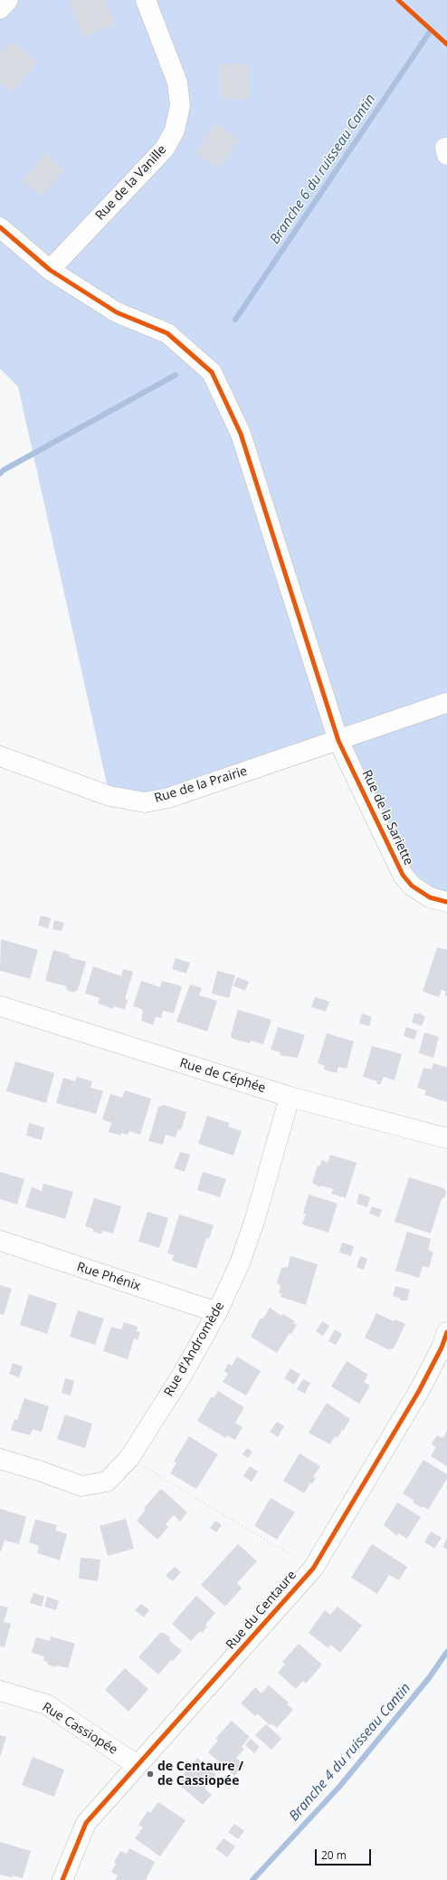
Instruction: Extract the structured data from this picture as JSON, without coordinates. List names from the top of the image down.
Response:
{
  "streets": {
    "street": [
      "Rue de la Vanille",
      "Rue de la Prairie",
      "Rue de la Sariette",
      "Rue de Céphée",
      "Rue Phénix",
      "Rue d'Andromède",
      "Rue du Centaure",
      "Rue Cassiopée"
    ]
  },
  "crossings": [
    ["Rue de la Vanille", "Rue de la Sariette"],
    ["Rue de la Prairie", "Rue de la Sariette"],
    ["Rue de Céphée", "Rue d'Andromède"],
    ["Rue Phénix", "Rue d'Andromède"],
    ["Rue du Centaure", "Rue Cassiopée"]
  ],
  "water": ["Branche 6 du ruisseau Cantin", "Branche 4 du ruisseau Cantin"],
  "places": ["de Centaure / de Cassiopée"],
  "scale_bar": "20 m"
}
